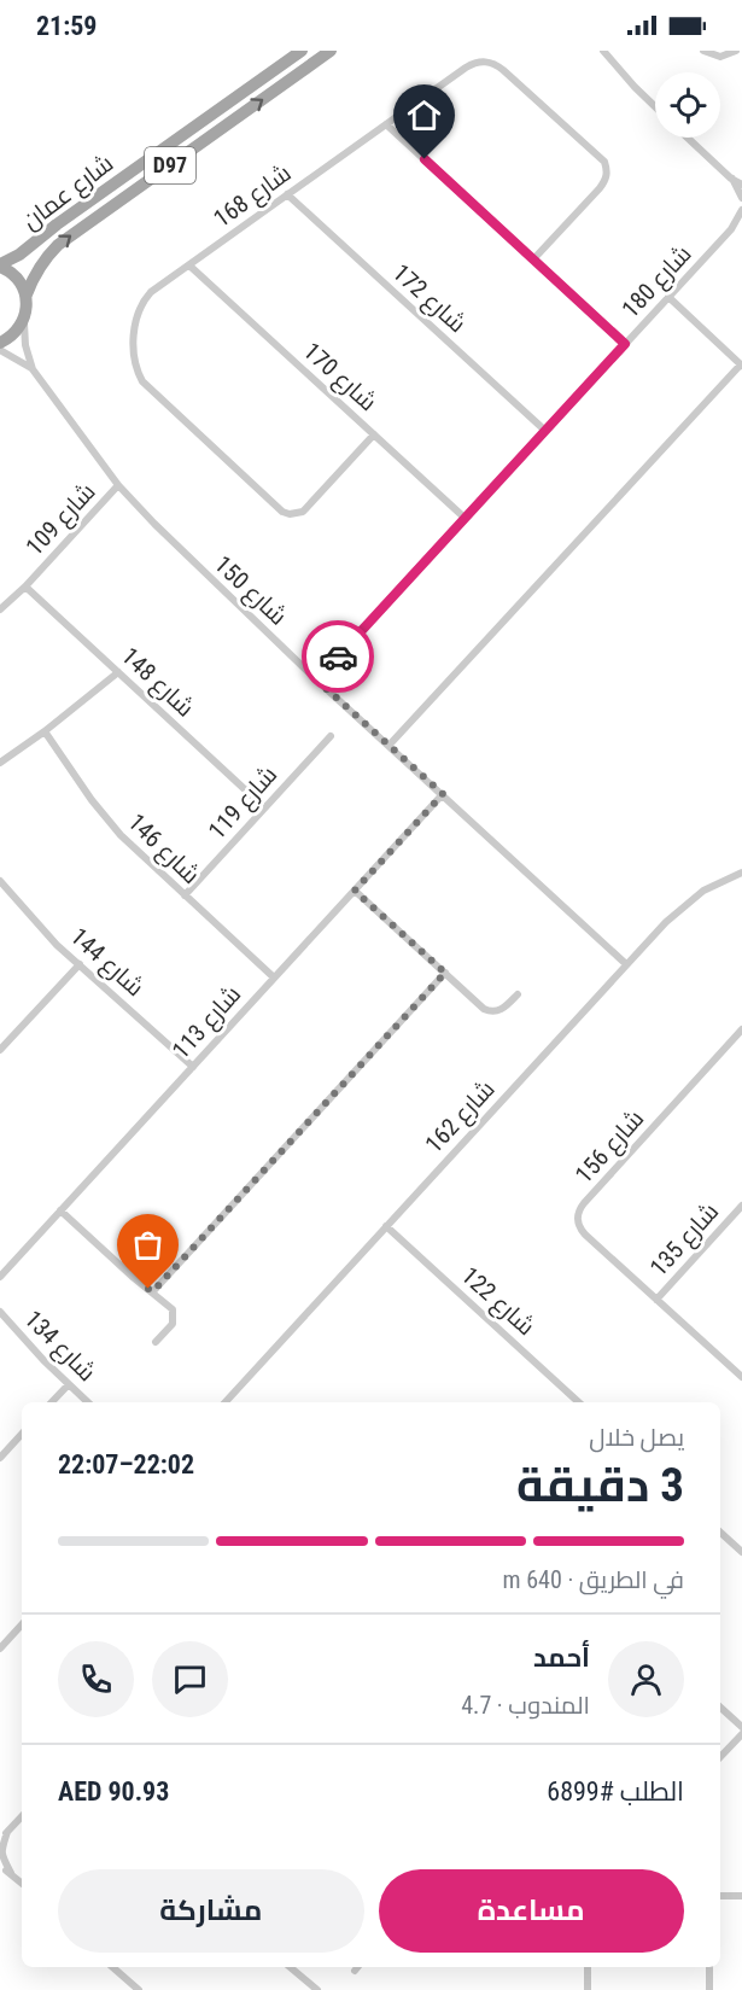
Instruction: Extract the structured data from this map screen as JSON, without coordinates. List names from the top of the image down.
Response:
{
  "streets": {
    "main road": ["D97", "شارع عمان"],
    "street": [
      "شارع 168",
      "شارع 180",
      "شارع 172",
      "شارع 170",
      "شارع 109",
      "شارع 150",
      "شارع 148",
      "شارع 119",
      "شارع 146",
      "شارع 144",
      "شارع 113",
      "شارع 162",
      "شارع 156",
      "شارع 135",
      "شارع 122",
      "شارع 134"
    ]
  },
  "crossings": [
    ["شارع 168", "شارع 172"],
    ["شارع 168", "شارع 170"],
    ["شارع 180", "شارع 172"],
    ["شارع 180", "شارع 170"],
    ["شارع 180", "شارع 150"],
    ["شارع 109", "شارع 150"],
    ["شارع 109", "شارع 148"],
    ["شارع 150", "شارع 113"],
    ["شارع 150", "شارع 162"],
    ["شارع 148", "شارع 119"],
    ["شارع 119", "شارع 146"],
    ["شارع 146", "شارع 113"],
    ["شارع 144", "شارع 113"],
    ["شارع 162", "شارع 122"],
    ["شارع 156", "شارع 135"]
  ],
  "page": {
    "status": "21:59",
    "heading": ["3 دقيقة", "يصل خلال", "22:02–22:07"],
    "panel": [
      "أحمد",
      "المندوب · 4.7",
      "الطلب #6899",
      "AED 90.93"
    ],
    "bar": "في الطريق · 640 m",
    "buttons": ["مساعدة", "مشاركة"]
  }
}
